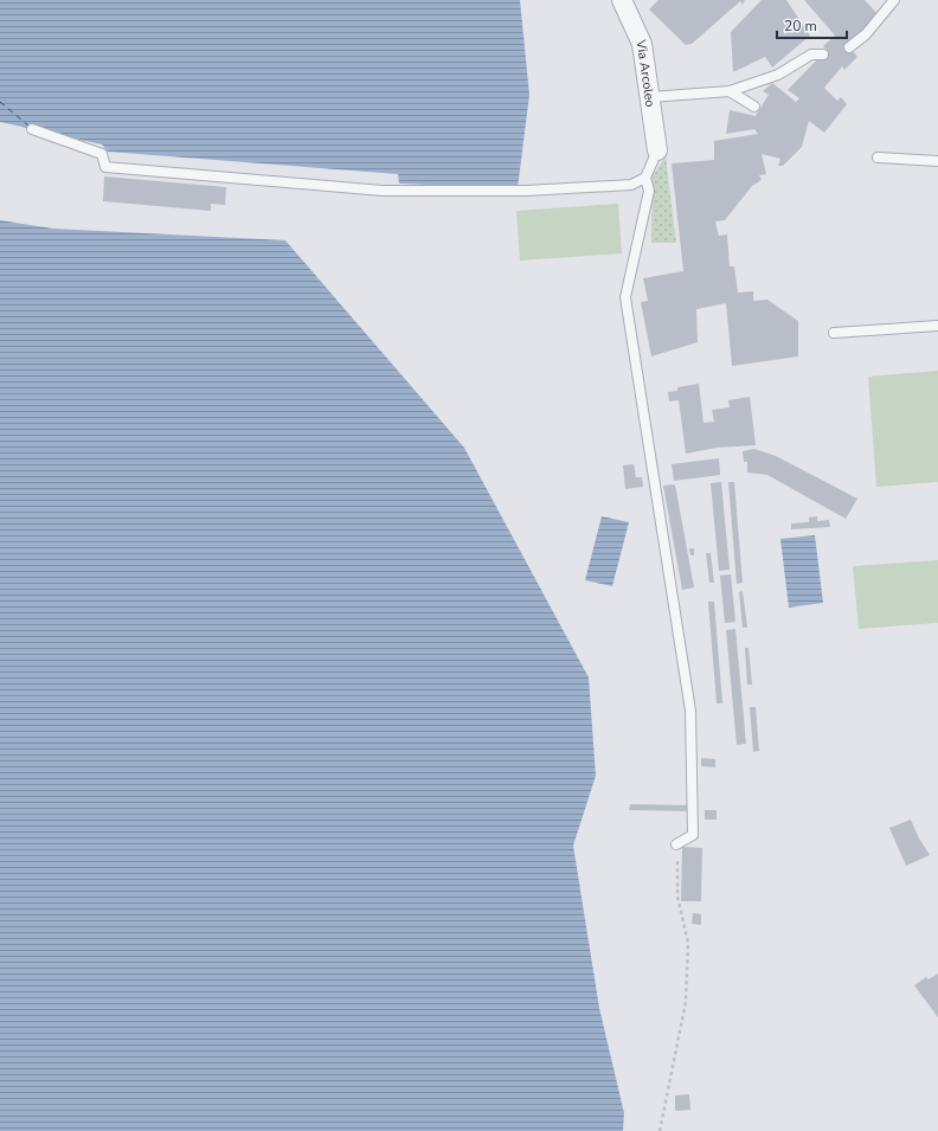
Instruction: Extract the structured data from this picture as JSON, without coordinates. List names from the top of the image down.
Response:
{
  "streets": {
    "street": ["Via Arcoleo"]
  },
  "scale_bar": "20 m"
}
